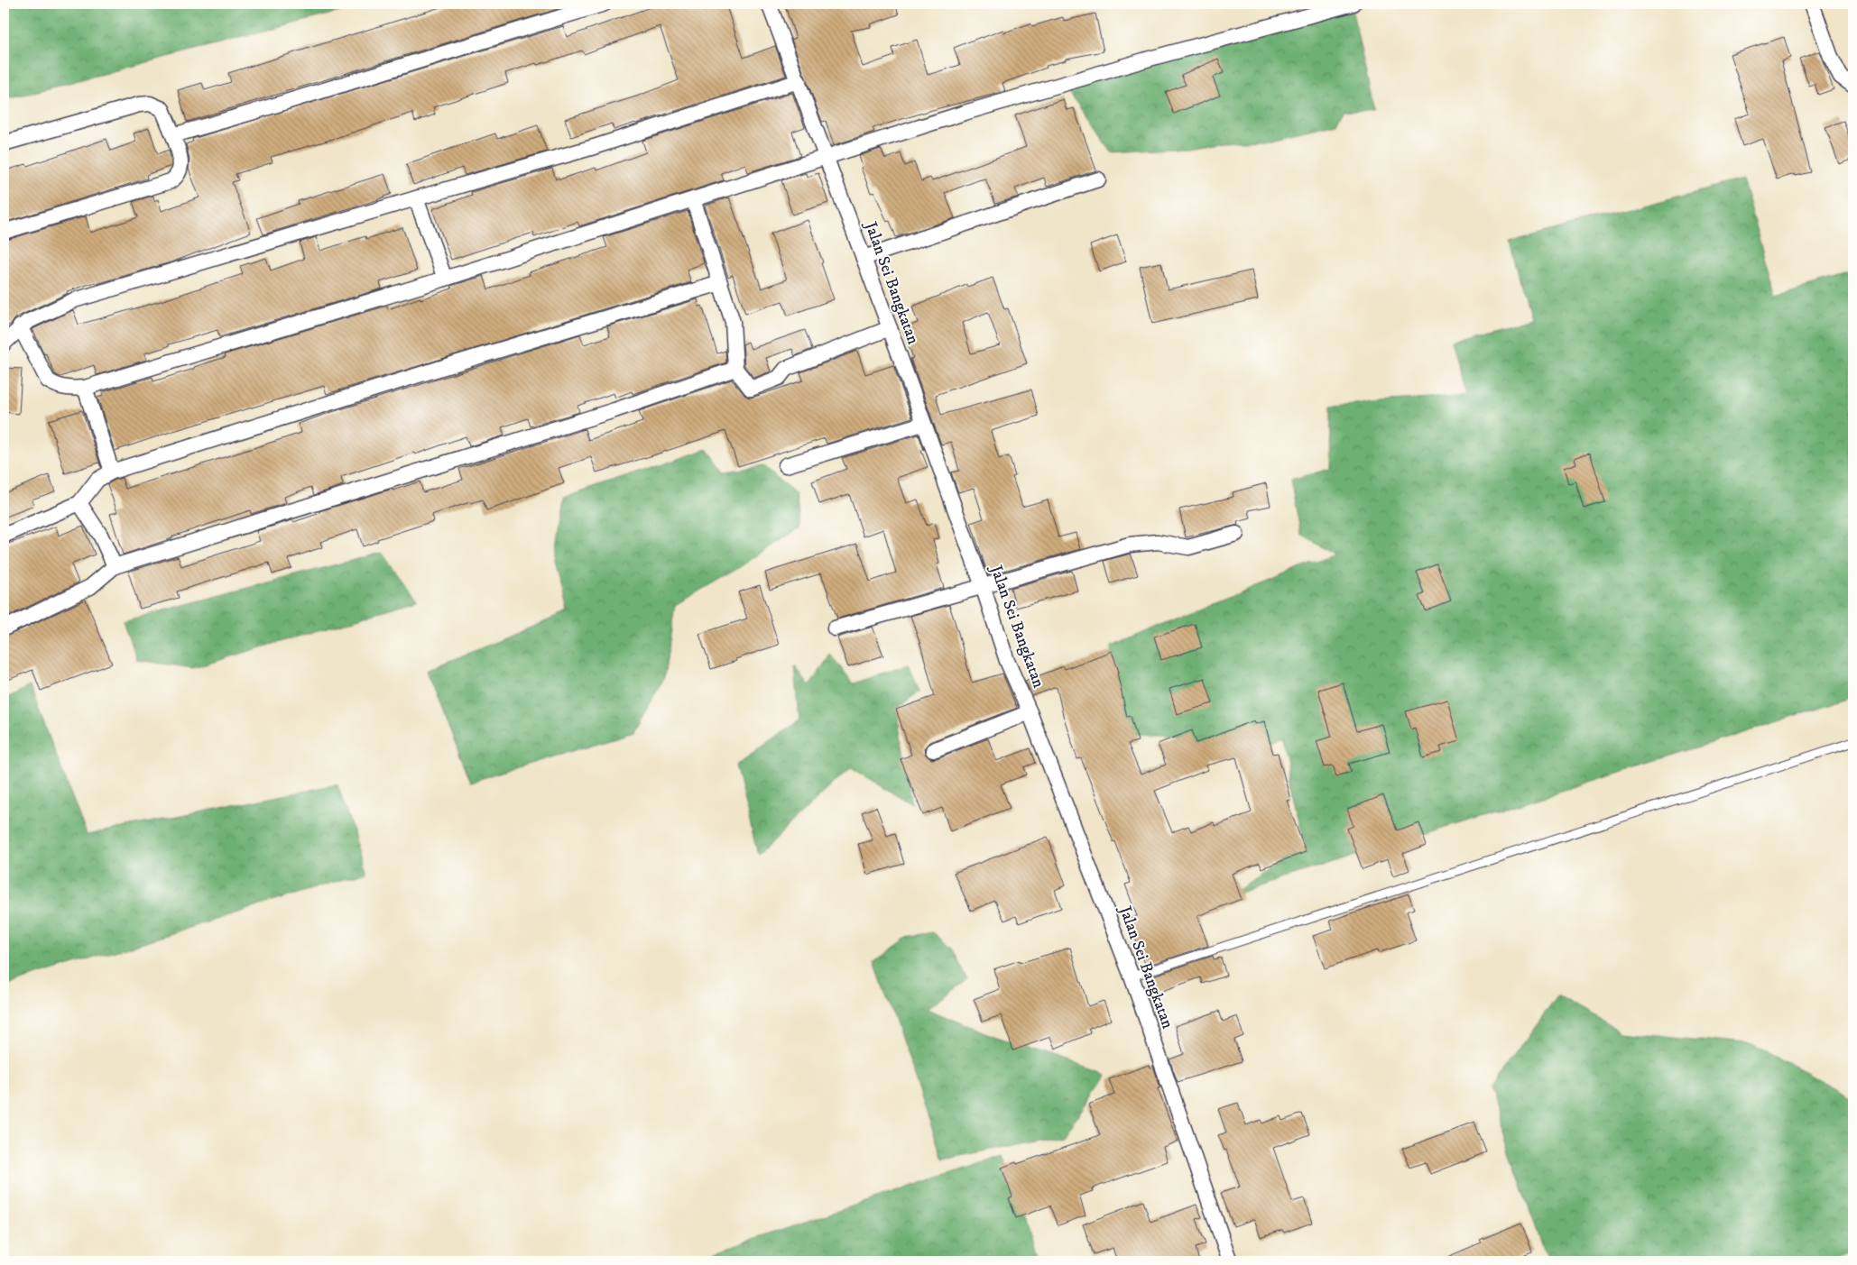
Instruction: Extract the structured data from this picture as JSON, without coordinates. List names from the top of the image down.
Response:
{
  "streets": {
    "street": ["Jalan Sei Bangkatan"]
  }
}
